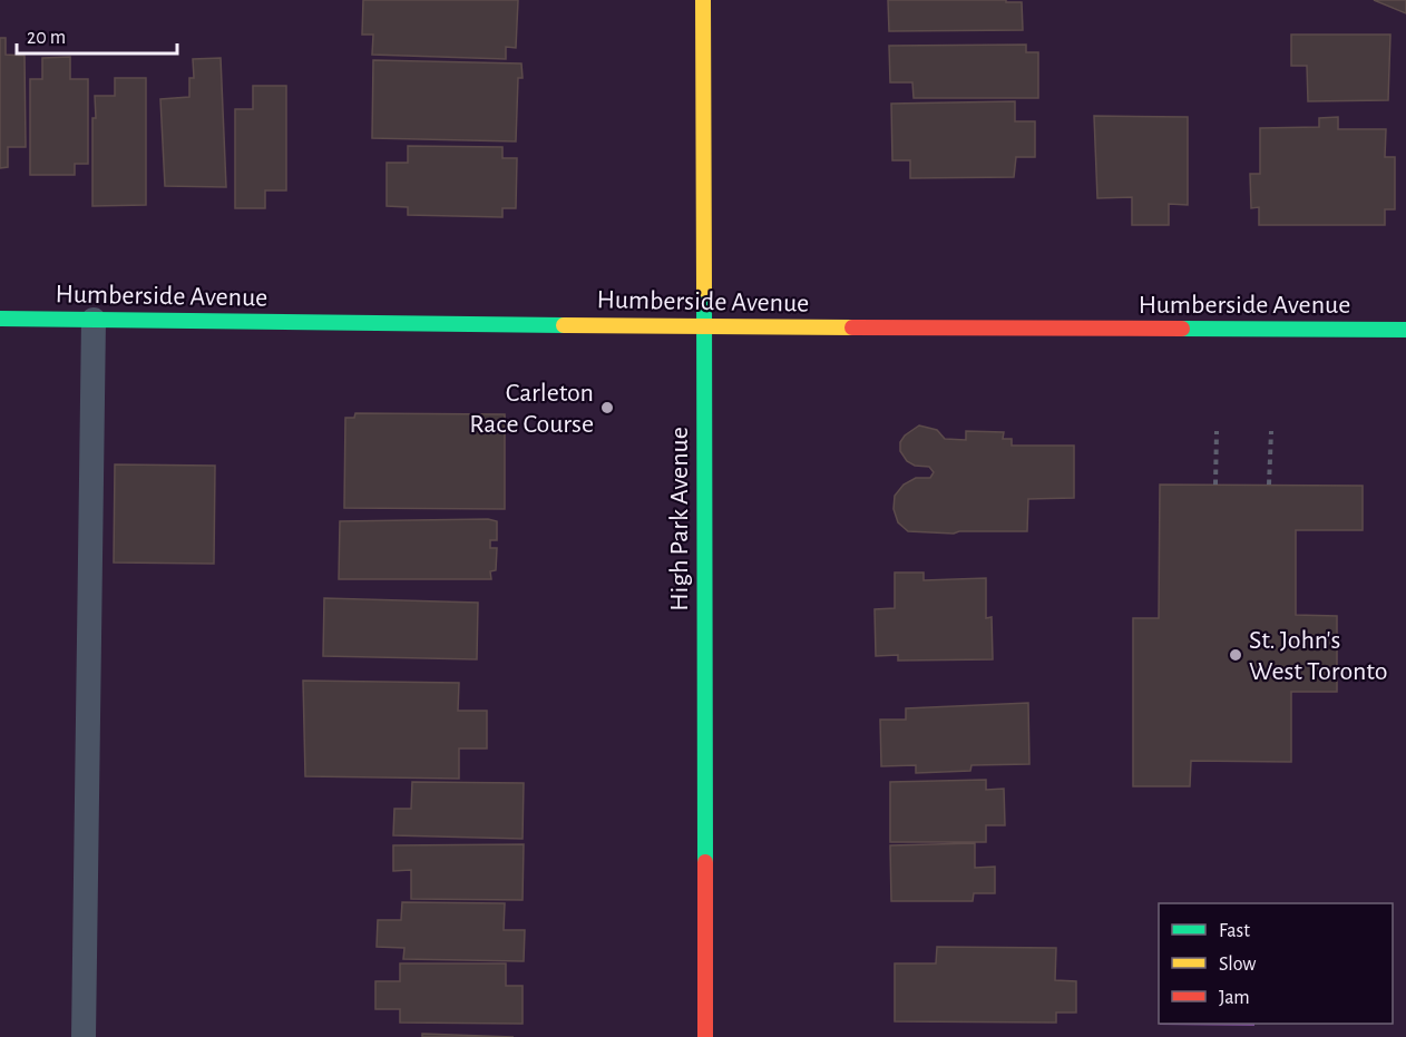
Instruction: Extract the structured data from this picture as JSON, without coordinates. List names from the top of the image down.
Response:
{
  "streets": {
    "street": ["Humberside Avenue", "High Park Avenue"]
  },
  "crossings": [
    ["Humberside Avenue", "High Park Avenue"]
  ],
  "places": ["Carleton Race Course", "St. John's West Toronto"],
  "legend": ["Fast", "Slow", "Jam"],
  "scale_bar": "20 m"
}
